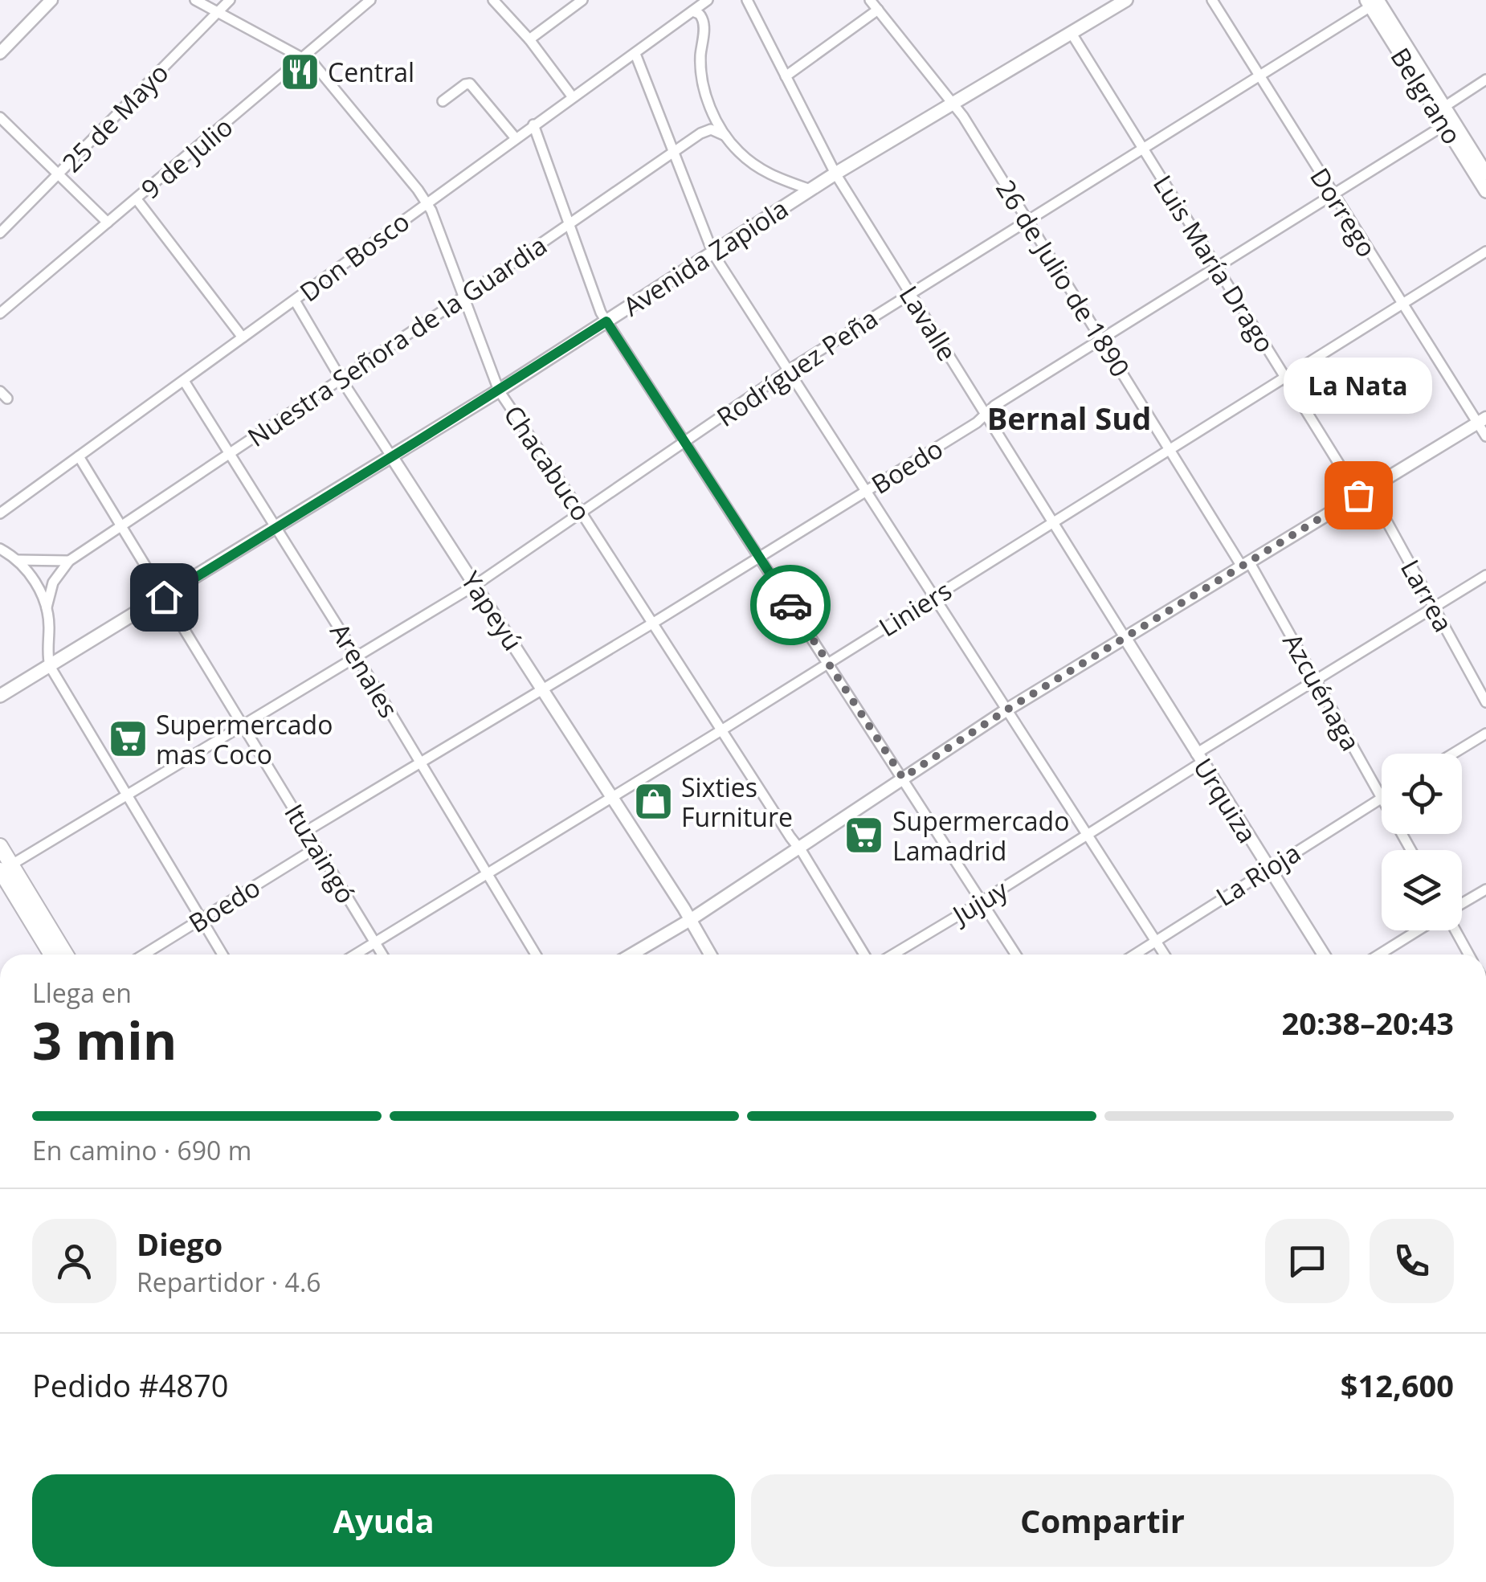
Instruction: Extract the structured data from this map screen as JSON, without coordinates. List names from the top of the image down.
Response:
{
  "streets": {
    "main road": ["Belgrano", "Avenida Zapiola"],
    "street": [
      "25 de Mayo",
      "9 de Julio",
      "Dorrego",
      "Don Bosco",
      "Luis María Drago",
      "26 de Julio de 1890",
      "Lavalle",
      "Nuestra Señora de la Guardia",
      "Rodríguez Peña",
      "Chacabuco",
      "Boedo",
      "Larrea",
      "Liniers",
      "Yapeyú",
      "Arenales",
      "Azcuénaga",
      "Urquiza",
      "Ituzaingó",
      "La Rioja",
      "Jujuy"
    ]
  },
  "crossings": [
    ["Belgrano", "Rodríguez Peña"],
    ["Belgrano", "Boedo"],
    ["25 de Mayo", "Chacabuco"],
    ["9 de Julio", "Chacabuco"],
    ["Dorrego", "Rodríguez Peña"],
    ["Dorrego", "Boedo"],
    ["Dorrego", "Liniers"],
    ["Don Bosco", "Chacabuco"],
    ["Don Bosco", "Yapeyú"],
    ["Don Bosco", "Arenales"],
    ["Don Bosco", "Ituzaingó"],
    ["Avenida Zapiola", "Luis María Drago"],
    ["Avenida Zapiola", "26 de Julio de 1890"],
    ["Avenida Zapiola", "Lavalle"],
    ["Avenida Zapiola", "Chacabuco"],
    ["Avenida Zapiola", "Yapeyú"],
    ["Avenida Zapiola", "Arenales"],
    ["Avenida Zapiola", "Ituzaingó"],
    ["Luis María Drago", "Rodríguez Peña"],
    ["Luis María Drago", "Boedo"],
    ["Luis María Drago", "Larrea"],
    ["Luis María Drago", "Liniers"],
    ["26 de Julio de 1890", "Rodríguez Peña"],
    ["26 de Julio de 1890", "Boedo"],
    ["26 de Julio de 1890", "Liniers"],
    ["26 de Julio de 1890", "Azcuénaga"],
    ["Lavalle", "Rodríguez Peña"],
    ["Lavalle", "Boedo"],
    ["Lavalle", "Liniers"],
    ["Lavalle", "Urquiza"],
    ["Nuestra Señora de la Guardia", "Chacabuco"],
    ["Nuestra Señora de la Guardia", "Yapeyú"],
    ["Nuestra Señora de la Guardia", "Arenales"],
    ["Nuestra Señora de la Guardia", "Ituzaingó"],
    ["Rodríguez Peña", "Chacabuco"],
    ["Rodríguez Peña", "Yapeyú"],
    ["Rodríguez Peña", "Arenales"],
    ["Rodríguez Peña", "Ituzaingó"],
    ["Chacabuco", "Boedo"],
    ["Chacabuco", "Liniers"],
    ["Boedo", "Yapeyú"],
    ["Boedo", "Arenales"],
    ["Boedo", "Ituzaingó"],
    ["Larrea", "Jujuy"],
    ["Liniers", "Yapeyú"],
    ["Liniers", "Arenales"],
    ["Liniers", "Ituzaingó"],
    ["Azcuénaga", "La Rioja"],
    ["Azcuénaga", "Jujuy"],
    ["Urquiza", "La Rioja"],
    ["Urquiza", "Jujuy"]
  ],
  "districts": ["Bernal Sud"],
  "places": {
    "restaurant": ["Central"],
    "other": ["La Nata"],
    "supermarket": ["Supermercado mas Coco", "Supermercado Lamadrid"],
    "shop": ["Sixties Furniture"]
  },
  "page": {
    "bubble": "La Nata",
    "heading": ["3 min", "Llega en", "20:38–20:43"],
    "panel": [
      "Diego",
      "Repartidor · 4.6",
      "Pedido #4870",
      "$12,600"
    ],
    "bar": "En camino · 690 m",
    "buttons": ["Ayuda", "Compartir"]
  }
}
